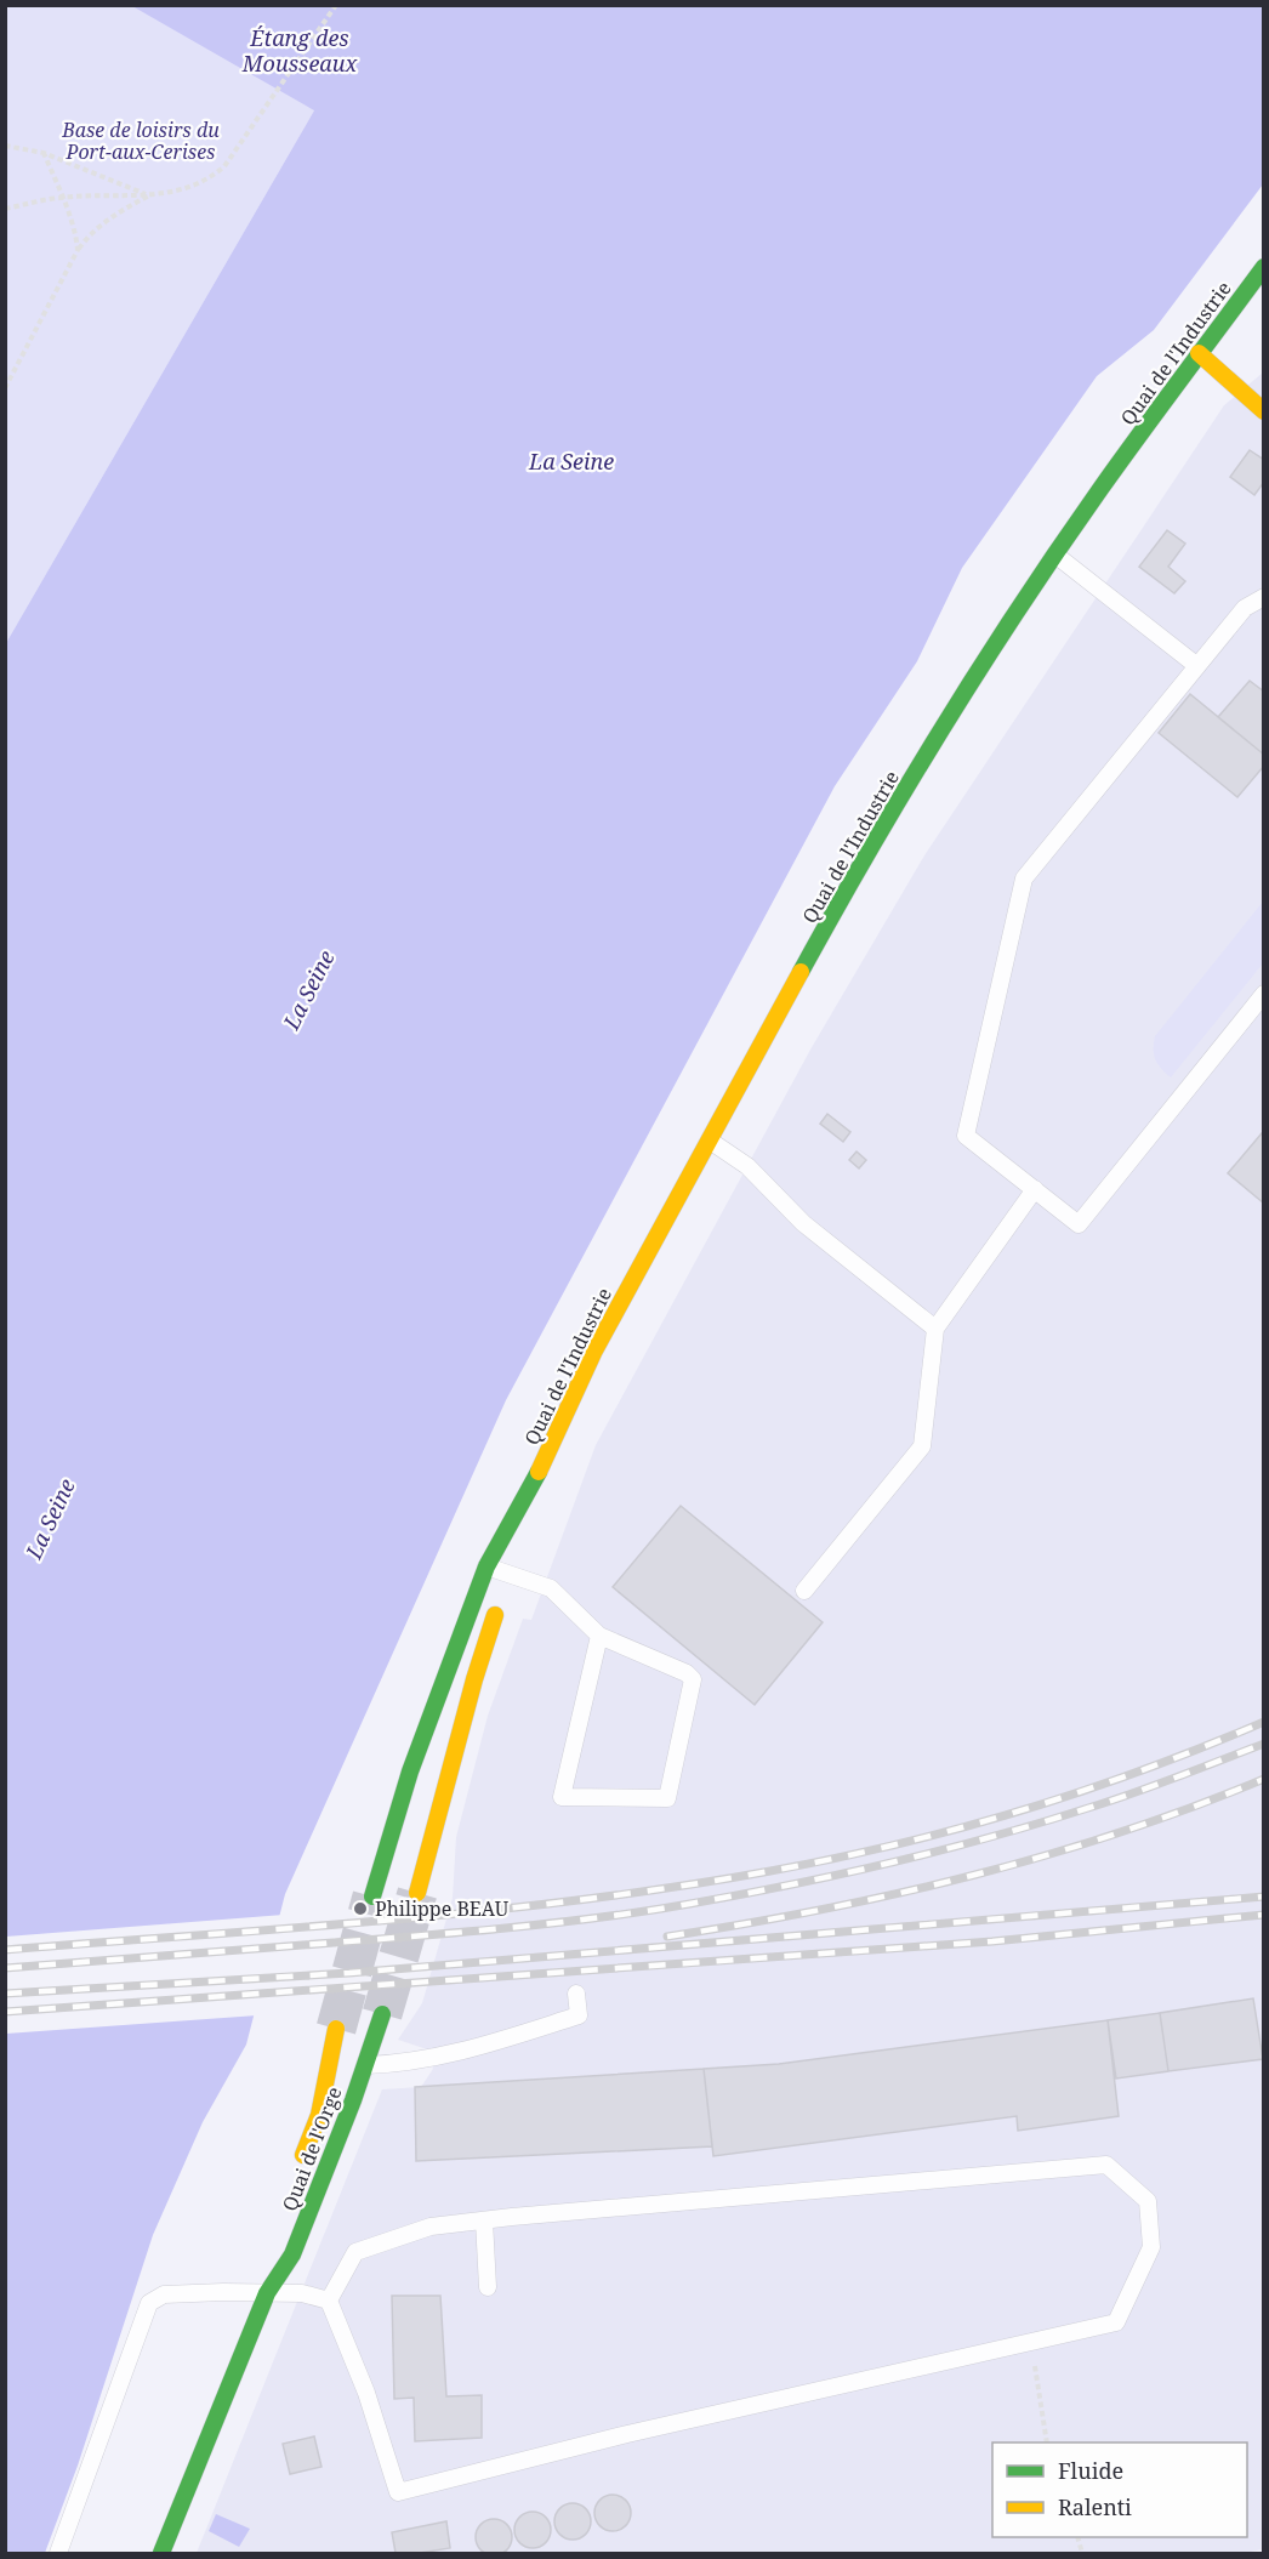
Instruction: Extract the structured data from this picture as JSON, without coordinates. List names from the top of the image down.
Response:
{
  "streets": {
    "main road": ["Quai de l'Industrie", "Quai de l'Orge"]
  },
  "water": ["Étang des Mousseaux", "La Seine"],
  "parks": ["Base de loisirs du Port-aux-Cerises"],
  "places": ["Philippe BEAU"],
  "legend": ["Fluide", "Ralenti"]
}
